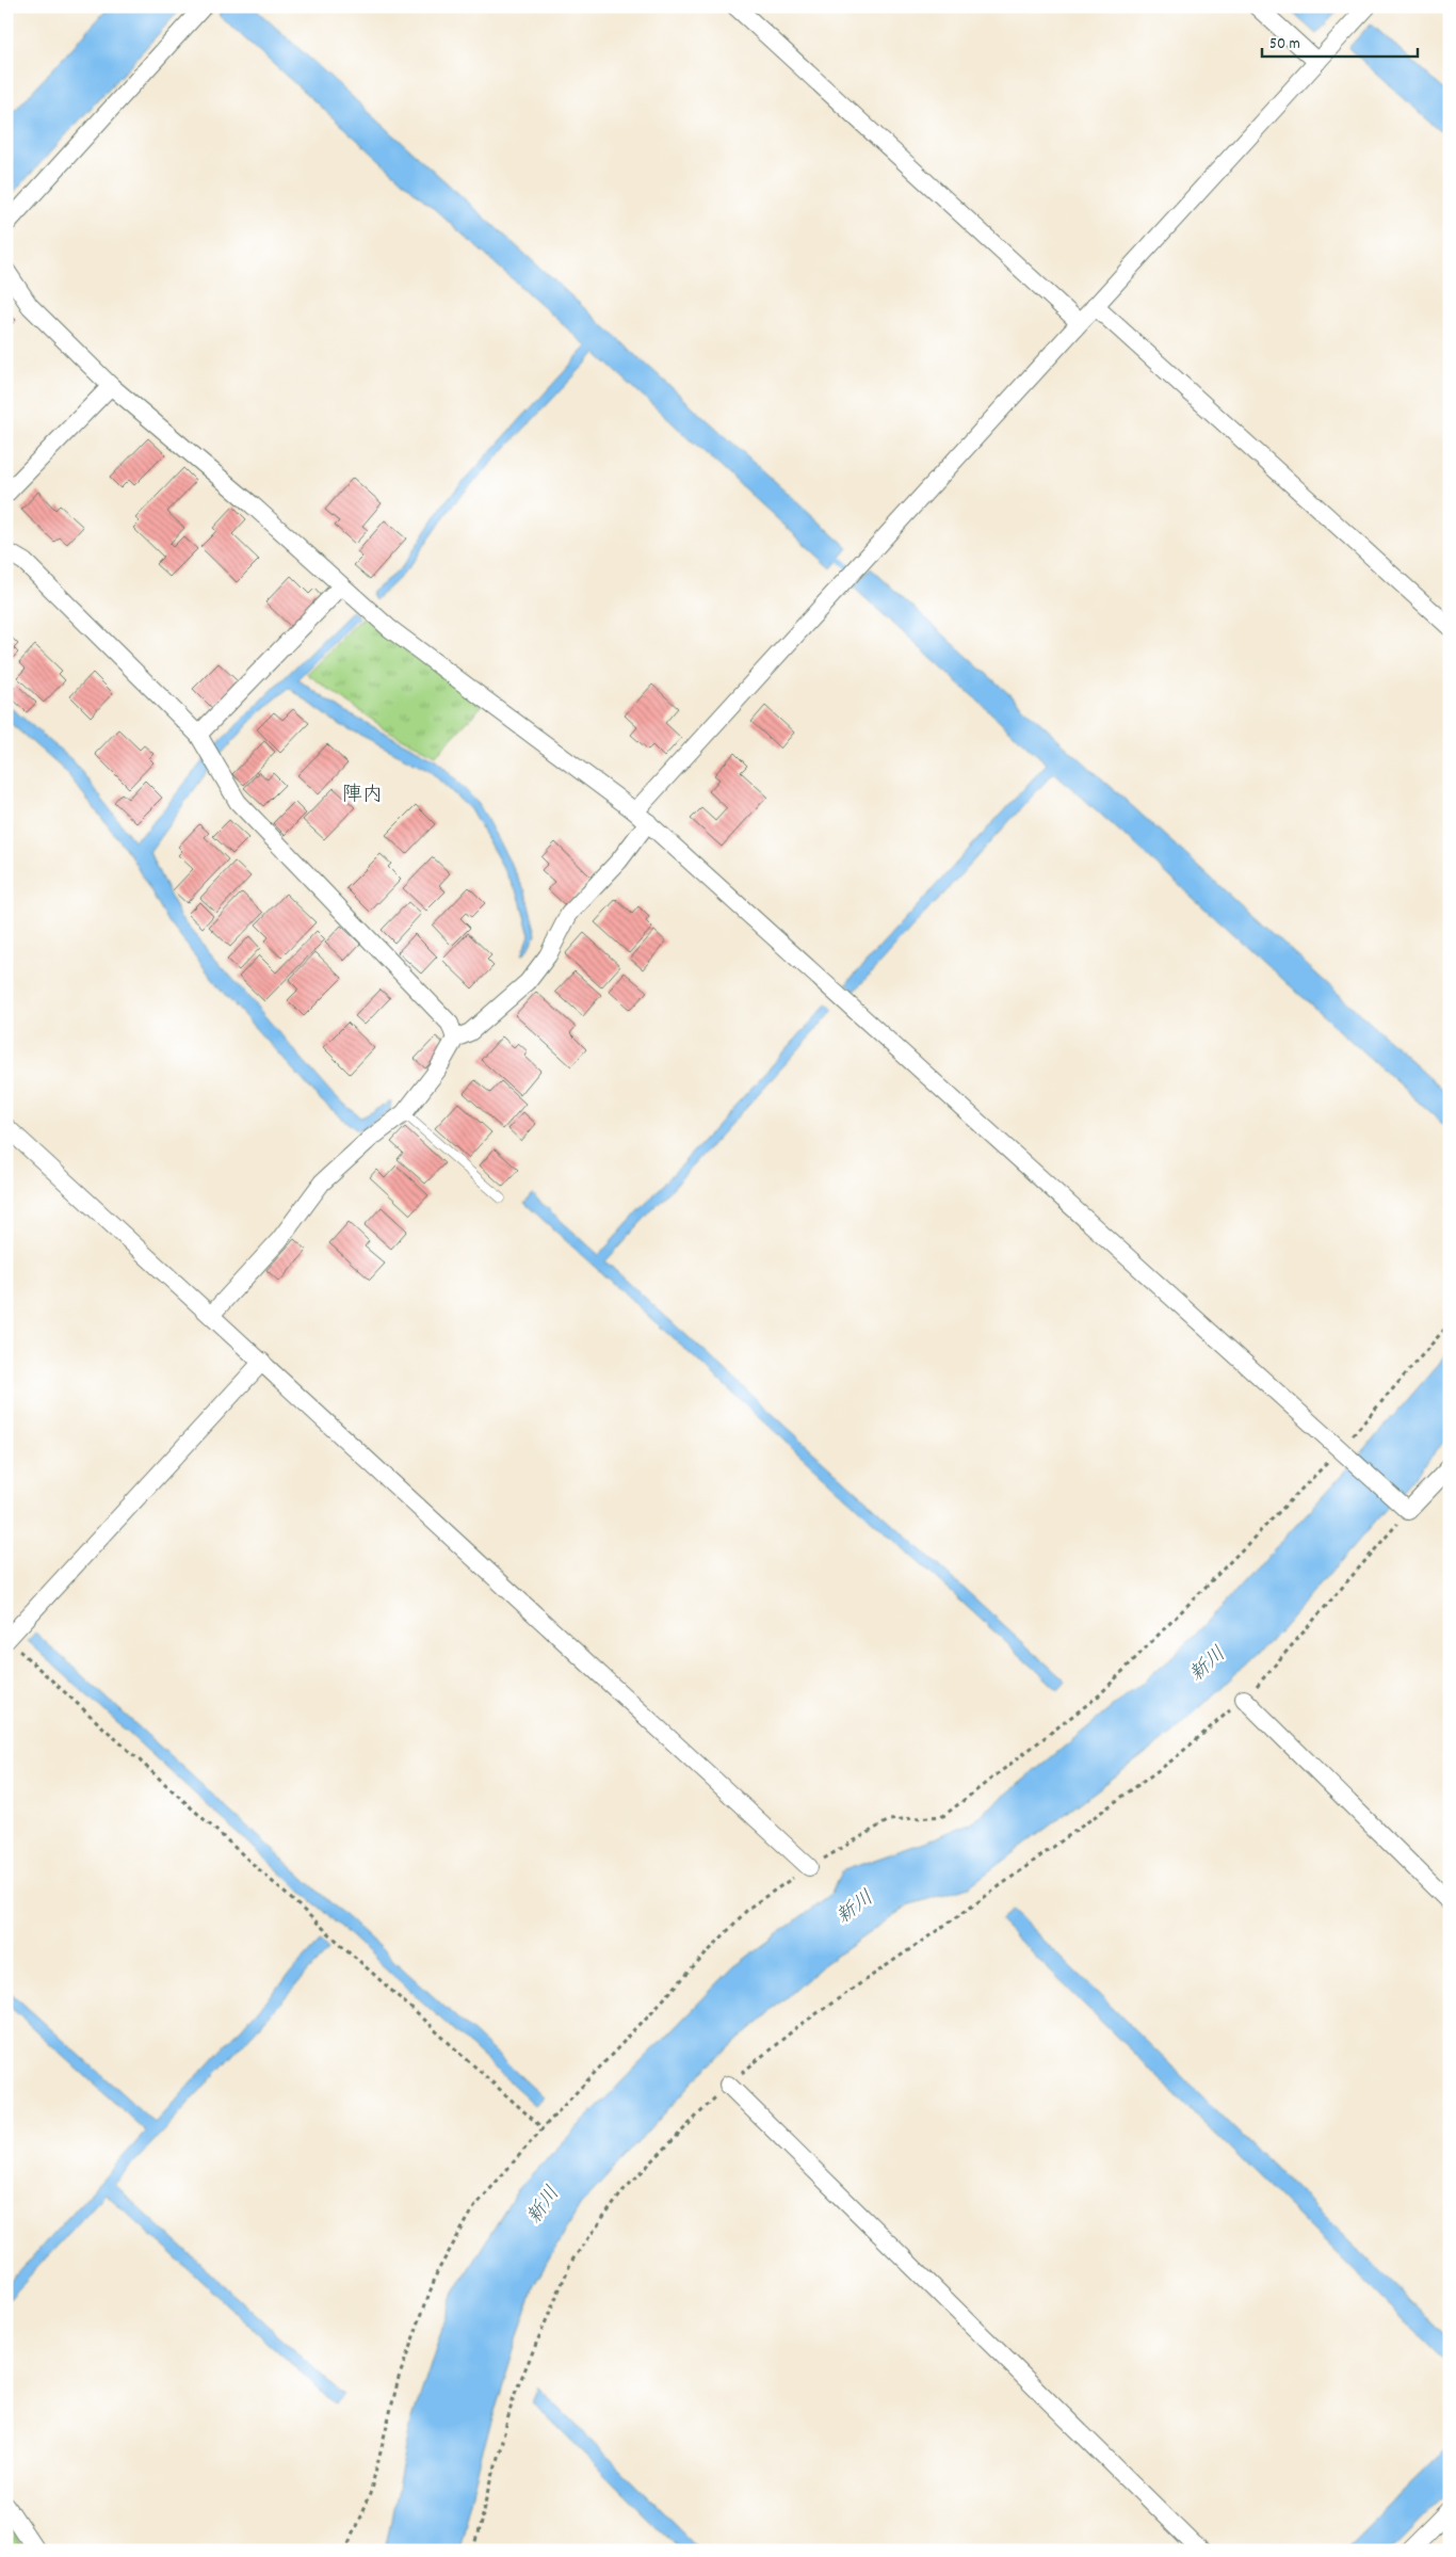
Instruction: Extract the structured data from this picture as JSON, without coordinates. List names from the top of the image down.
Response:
{
  "districts": ["陣内"],
  "water": ["新川"],
  "scale_bar": "50 m"
}
